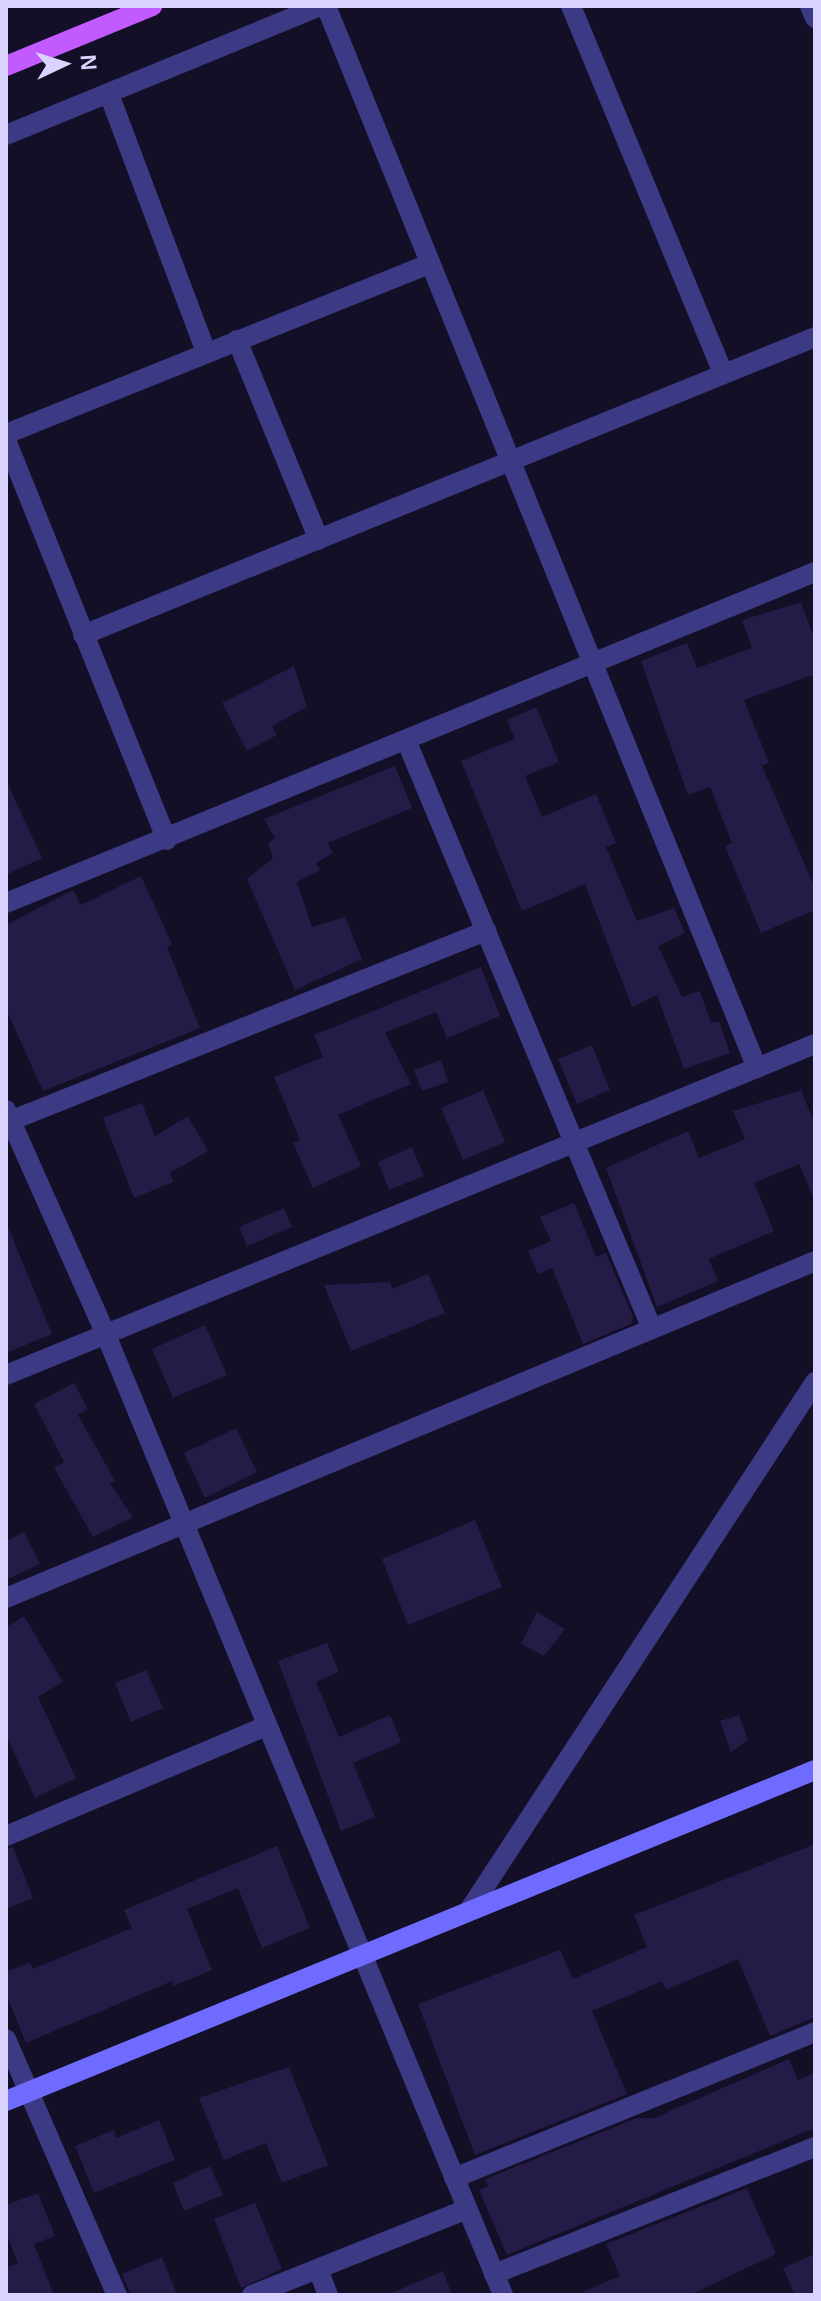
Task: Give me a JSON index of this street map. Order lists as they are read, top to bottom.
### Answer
{
  "north": "right"
}
